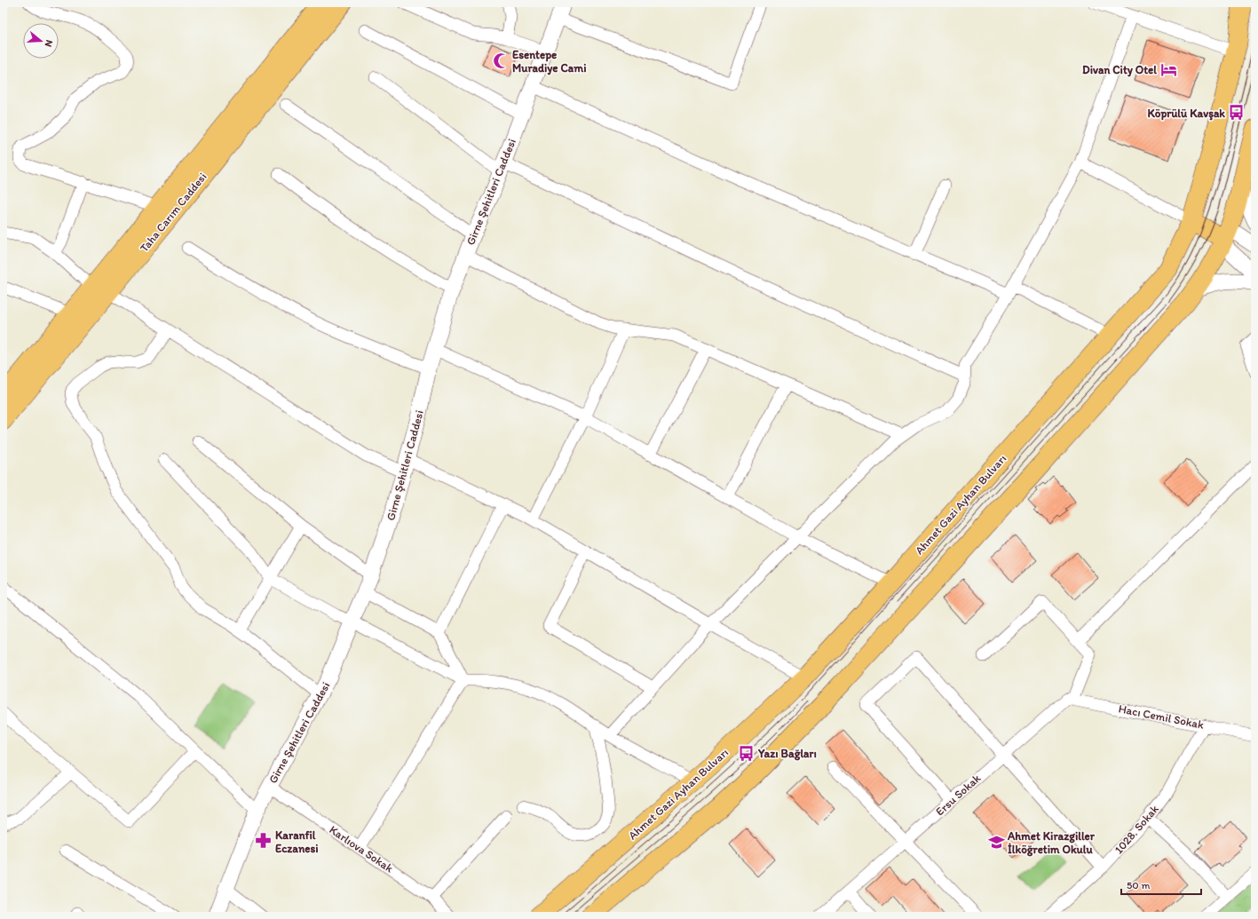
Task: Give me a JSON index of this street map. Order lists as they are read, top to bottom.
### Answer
{
  "streets": {
    "main road": ["Taha Carım Caddesi", "Ahmet Gazi Ayhan Bulvarı"],
    "street": [
      "Girne Şehitleri Caddesi",
      "Hacı Cemil Sokak",
      "Ersu Sokak",
      "1028. Sokak",
      "Karlıova Sokak"
    ]
  },
  "crossings": [
    ["Girne Şehitleri Caddesi", "Karlıova Sokak"],
    ["Hacı Cemil Sokak", "Ersu Sokak"],
    ["Hacı Cemil Sokak", "1028. Sokak"]
  ],
  "places": {
    "mosque": ["Esentepe Muradiye Cami"],
    "hotel": ["Divan City Otel"],
    "bus stop": ["Köprülü Kavşak", "Yazı Bağları"],
    "pharmacy": ["Karanfil Eczanesi"],
    "school or university": ["Ahmet Kirazgiller İlköğretim Okulu"]
  },
  "scale_bar": "50 m",
  "north": "right"
}
